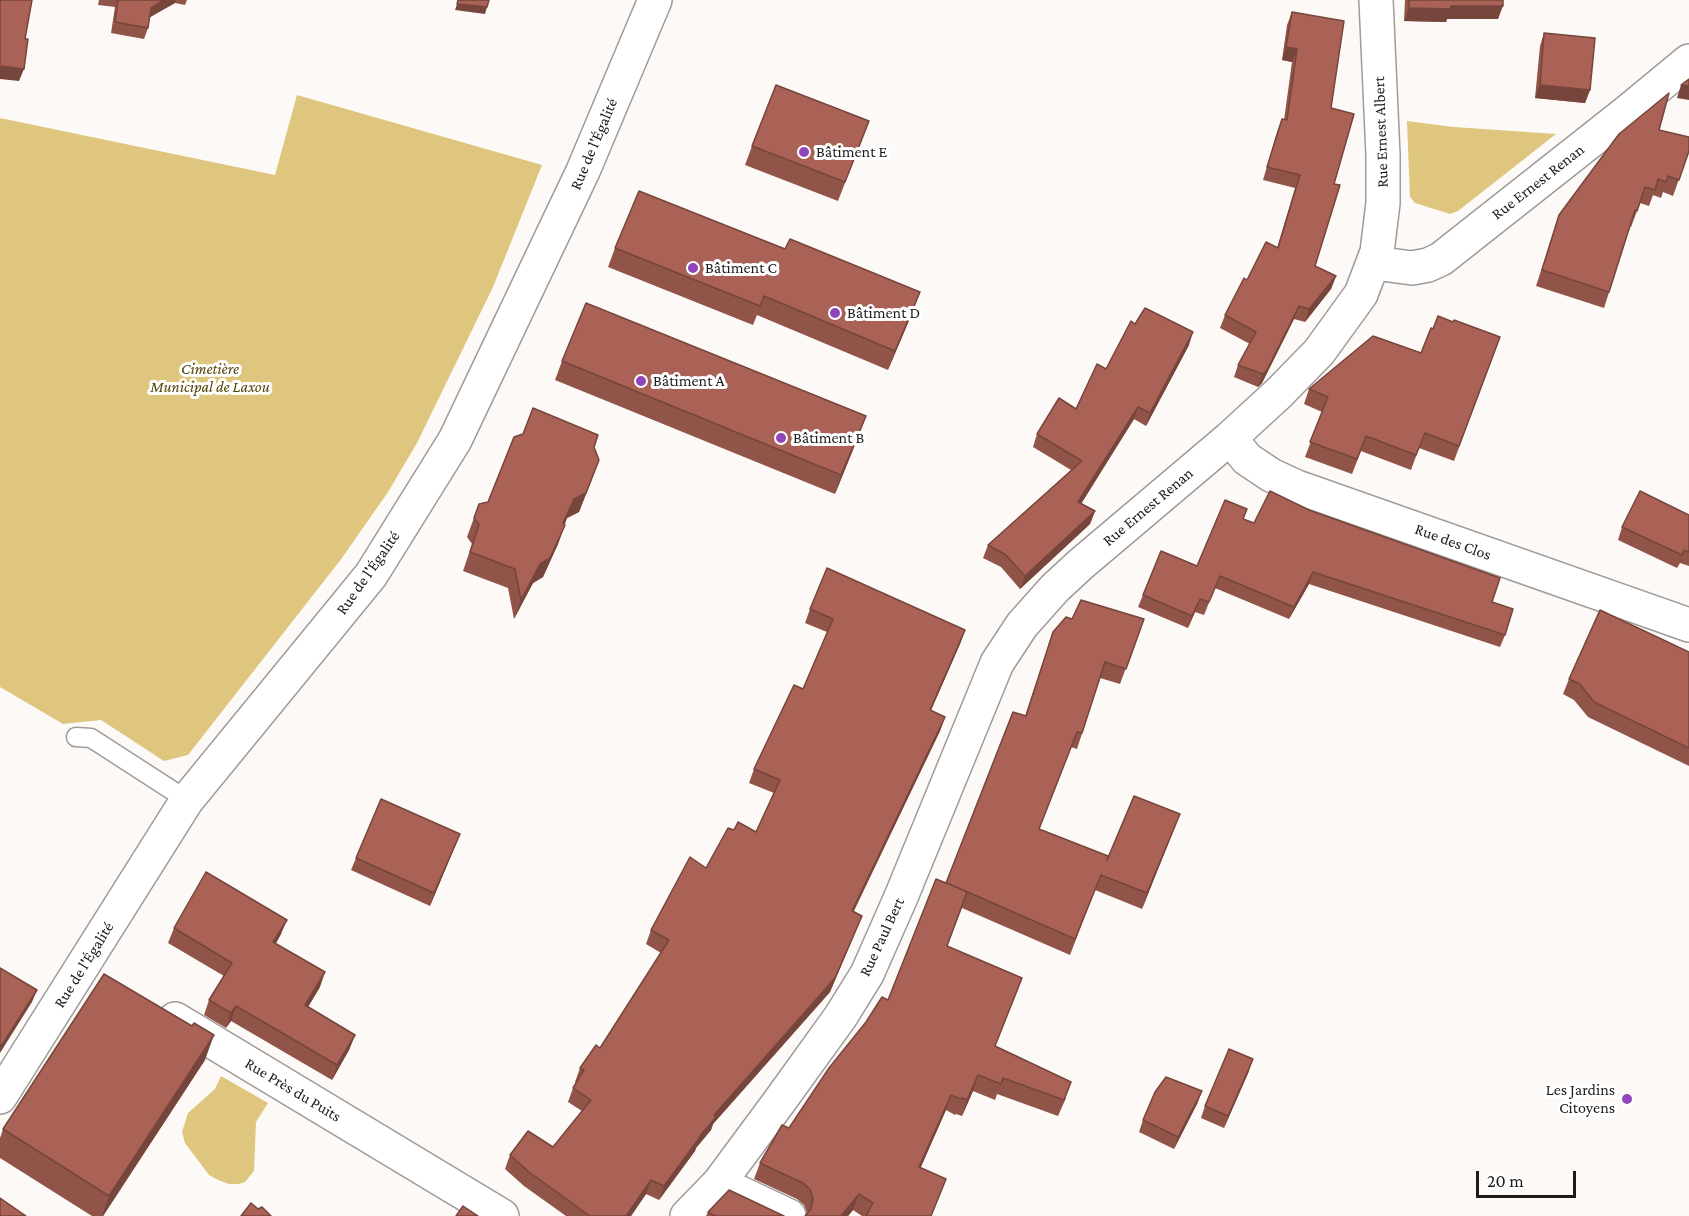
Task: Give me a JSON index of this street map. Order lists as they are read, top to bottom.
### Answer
{
  "streets": {
    "street": [
      "Rue Ernest Albert",
      "Rue de l'Égalité",
      "Rue Ernest Renan",
      "Rue des Clos",
      "Rue Paul Bert",
      "Rue Près du Puits"
    ]
  },
  "crossings": [
    ["Rue Ernest Albert", "Rue Ernest Renan"],
    ["Rue Ernest Renan", "Rue des Clos"],
    ["Rue Ernest Renan", "Rue Paul Bert"]
  ],
  "parks": ["Cimetière Municipal de Laxou"],
  "places": [
    "Bâtiment E",
    "Bâtiment C",
    "Bâtiment D",
    "Bâtiment A",
    "Bâtiment B",
    "Les Jardins Citoyens"
  ],
  "scale_bar": "20 m"
}
